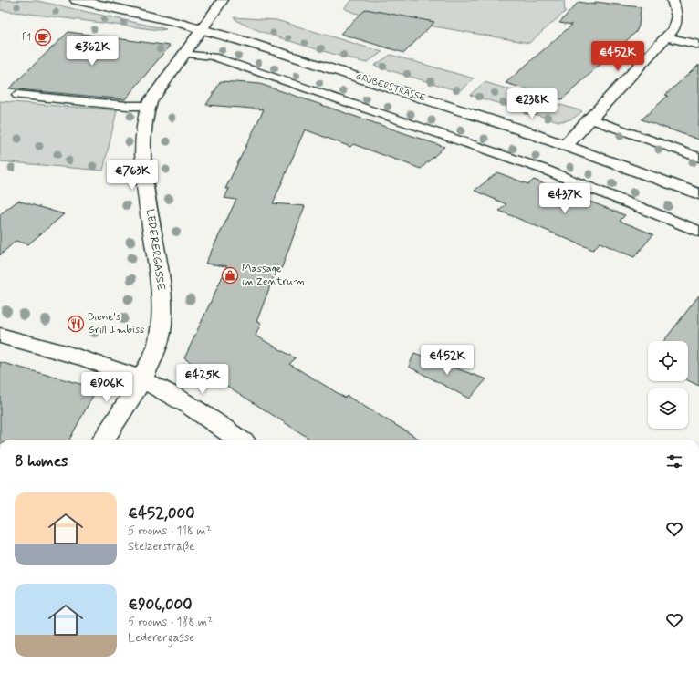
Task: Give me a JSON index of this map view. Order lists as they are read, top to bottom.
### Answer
{
  "streets": {
    "street": ["GRUBERSTRASSE", "LEDERERGASSE"]
  },
  "crossings": [
    ["GRUBERSTRASSE", "LEDERERGASSE"]
  ],
  "places": {
    "cafe": ["F1"],
    "shop": ["Massage im Zentrum"],
    "restaurant": ["Biene's Grill Imbiss"]
  },
  "page": {
    "price": [
      "€362K",
      "€452K",
      "€238K",
      "€763K",
      "€437K",
      "€452K",
      "€425K",
      "€906K"
    ],
    "heading": "8 homes",
    "list": [
      {
        "name": "€452,000",
        "note": "5 rooms · 118 m² · Stelzerstraße"
      },
      {
        "name": "€906,000",
        "note": "5 rooms · 188 m² · Lederergasse"
      }
    ]
  }
}
